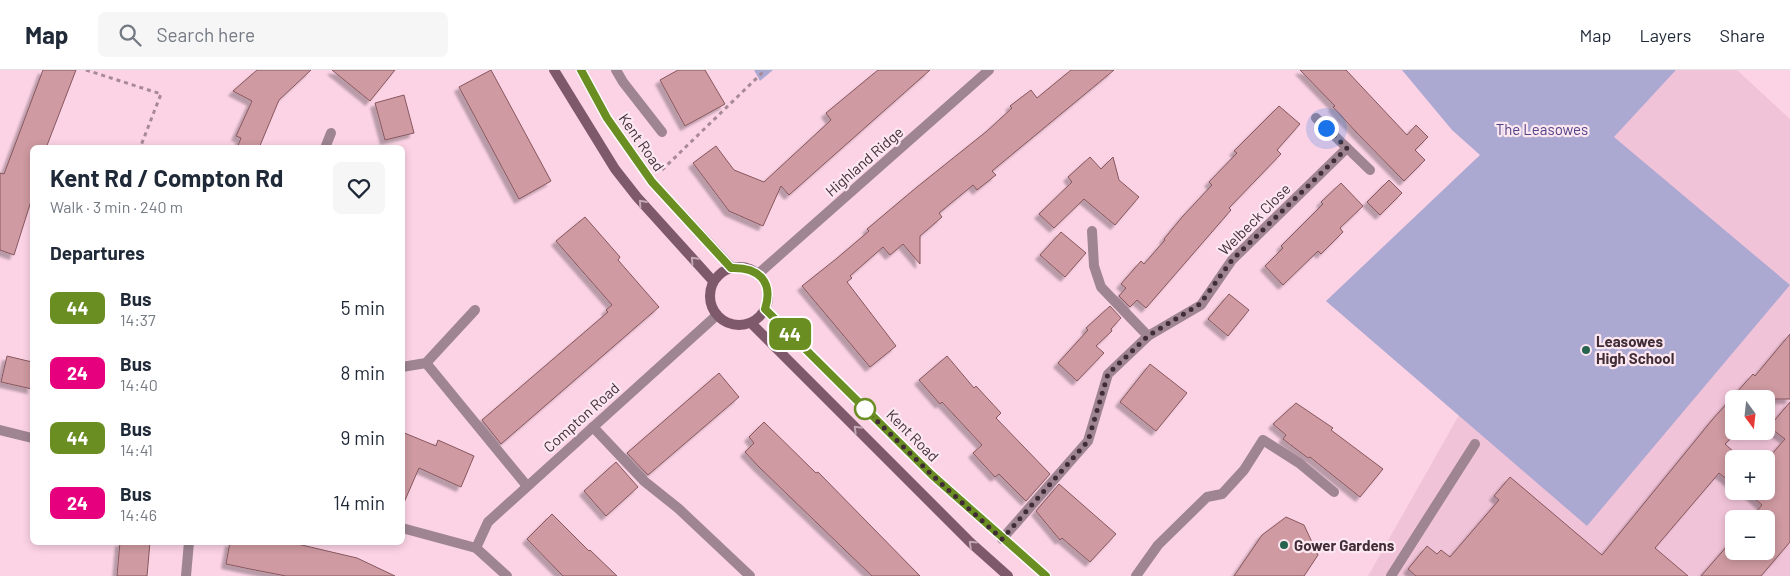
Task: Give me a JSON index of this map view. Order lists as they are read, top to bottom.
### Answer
{
  "streets": {
    "main road": ["Kent Road"],
    "street": ["Highland Ridge", "Welbeck Close", "Compton Road"]
  },
  "crossings": [
    ["Kent Road", "Highland Ridge"],
    ["Kent Road", "Welbeck Close"],
    ["Kent Road", "Compton Road"],
    ["Highland Ridge", "Compton Road"]
  ],
  "parks": ["The Leasowes"],
  "places": ["Leasowes High School", "Gower Gardens"],
  "lines": ["bus line 44"],
  "north": "bottom",
  "page": {
    "header": "Map",
    "search": "Search here",
    "nav": ["Map", "Layers", "Share"],
    "on_map": "44",
    "heading": [
      ["Kent Rd / Compton Rd", "Walk · 3 min · 240 m"],
      "Departures"
    ],
    "list": [
      {
        "mark": "44",
        "name": "Bus",
        "note": "14:37",
        "value": "5 min"
      },
      {
        "mark": "24",
        "name": "Bus",
        "note": "14:40",
        "value": "8 min"
      },
      {
        "mark": "44",
        "name": "Bus",
        "note": "14:41",
        "value": "9 min"
      },
      {
        "mark": "24",
        "name": "Bus",
        "note": "14:46",
        "value": "14 min"
      }
    ],
    "map_buttons": ["+", "−"]
  }
}
